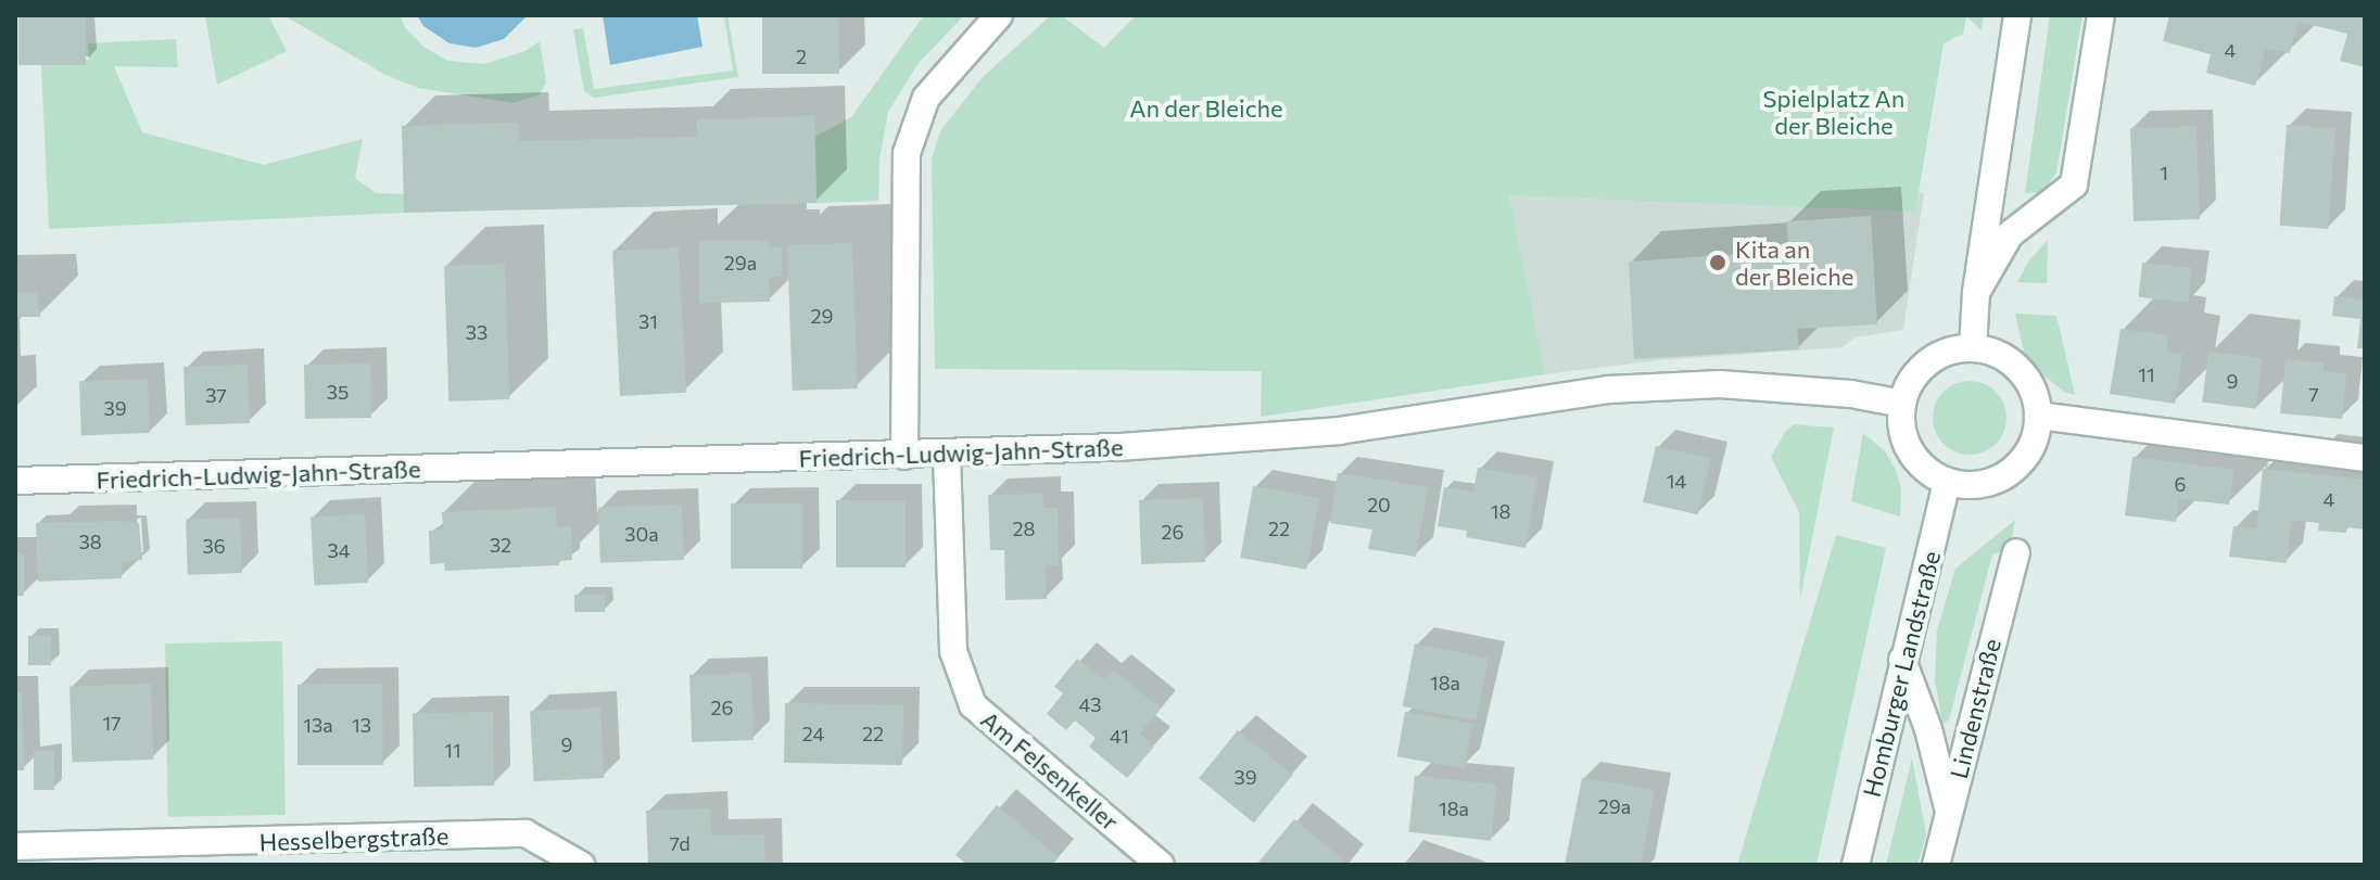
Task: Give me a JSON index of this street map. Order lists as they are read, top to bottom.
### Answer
{
  "streets": {
    "street": [
      "Friedrich-Ludwig-Jahn-Straße",
      "Homburger Landstraße",
      "Lindenstraße",
      "Am Felsenkeller",
      "Hesselbergstraße"
    ]
  },
  "crossings": [
    ["Friedrich-Ludwig-Jahn-Straße", "Homburger Landstraße"],
    ["Friedrich-Ludwig-Jahn-Straße", "Am Felsenkeller"]
  ],
  "parks": ["Spielplatz An der Bleiche", "An der Bleiche"],
  "places": ["Kita an der Bleiche"],
  "house_numbers": [
    "4",
    "2",
    "1",
    "29a",
    "29",
    "31",
    "33",
    "11",
    "9",
    "35",
    "7",
    "37",
    "39",
    "14",
    "6",
    "4",
    "20",
    "18",
    "28",
    "22",
    "26",
    "30a",
    "38",
    "32",
    "36",
    "34",
    "18a",
    "43",
    "26",
    "17",
    "13a",
    "13",
    "24",
    "22",
    "41",
    "9",
    "11",
    "39",
    "29a",
    "18a",
    "7d"
  ]
}
